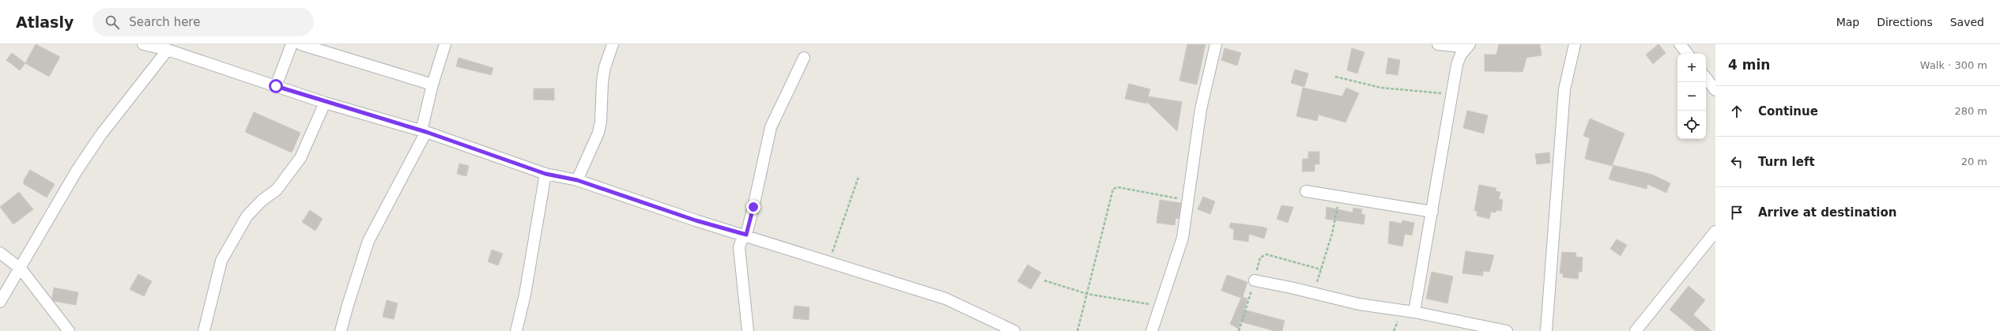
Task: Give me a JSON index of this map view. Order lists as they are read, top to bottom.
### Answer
{
  "page": {
    "header": "Atlasly",
    "search": "Search here",
    "nav": ["Map", "Directions", "Saved"],
    "heading": ["4 min", "Walk · 300 m"],
    "map_buttons": ["+", "−"],
    "list": [
      ["Continue", "280 m"],
      ["Turn left", "20 m"],
      "Arrive at destination"
    ]
  }
}
